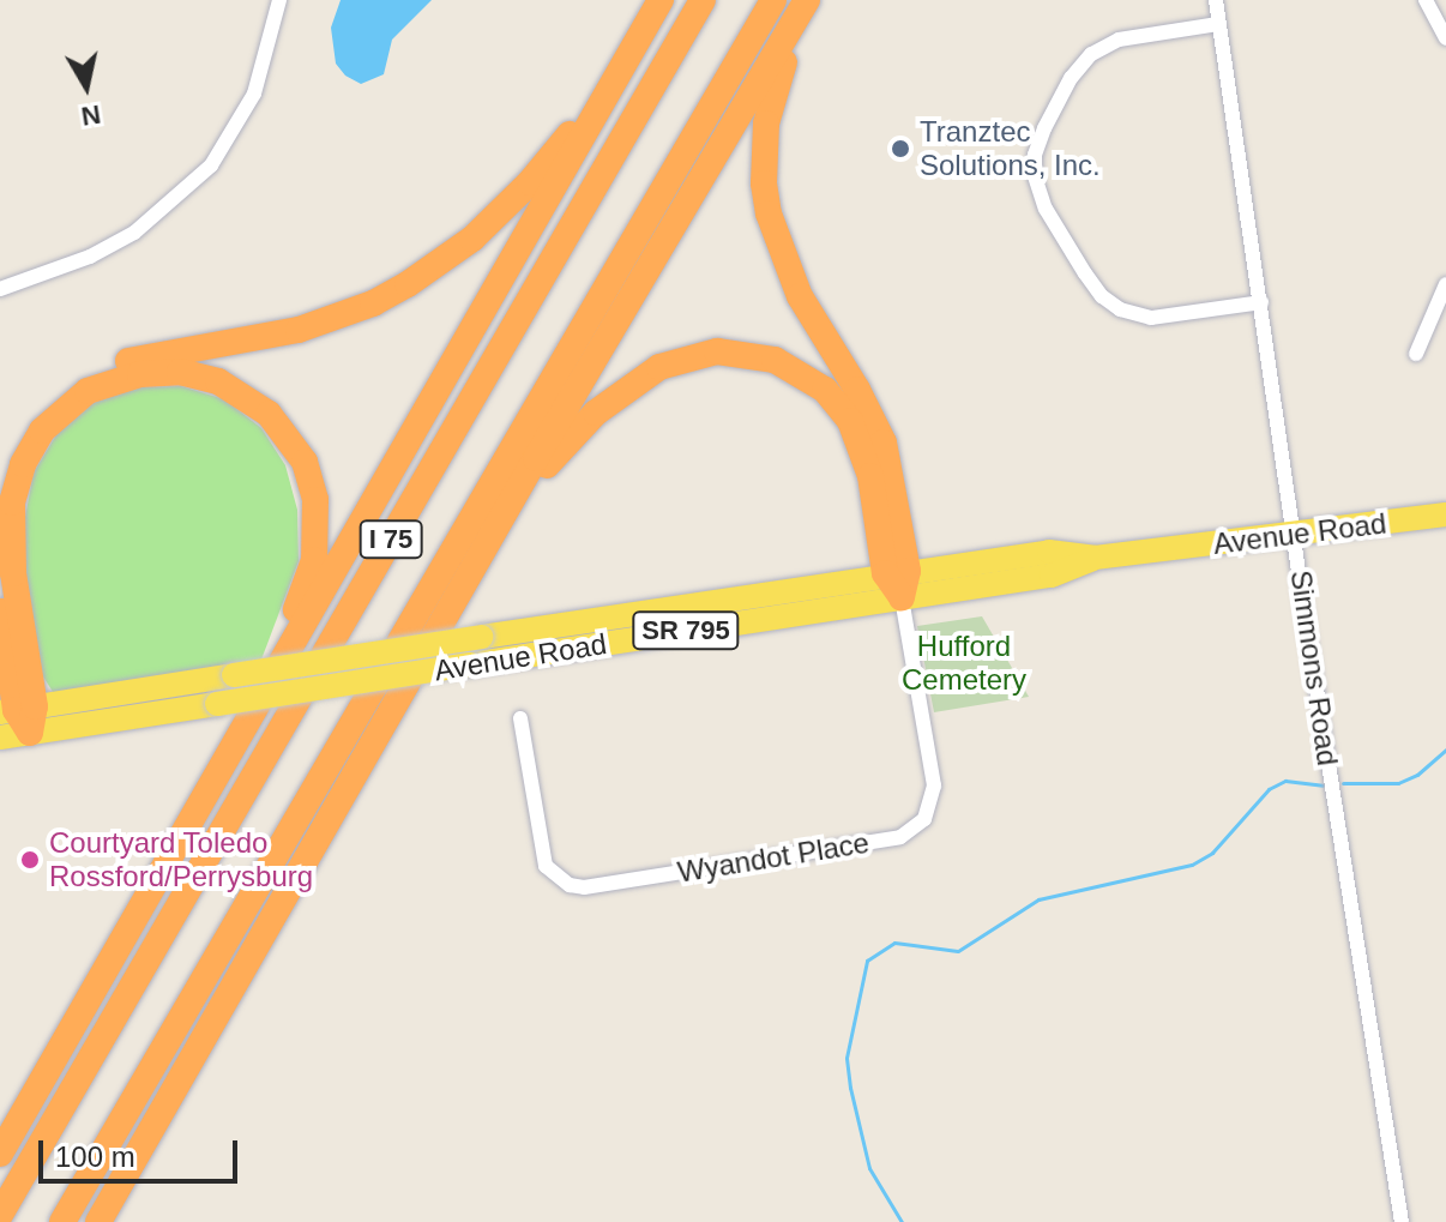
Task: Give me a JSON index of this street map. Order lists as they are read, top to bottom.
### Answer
{
  "streets": {
    "highway": ["I 75"],
    "main road": ["Avenue Road", "SR 795"],
    "street": ["Simmons Road", "Wyandot Place"]
  },
  "crossings": [
    ["Avenue Road", "Simmons Road"],
    ["Avenue Road", "Wyandot Place"]
  ],
  "parks": ["Hufford Cemetery"],
  "places": ["Tranztec Solutions, Inc.", "Courtyard Toledo Rossford/Perrysburg"],
  "scale_bar": "100 m",
  "north": "bottom"
}
